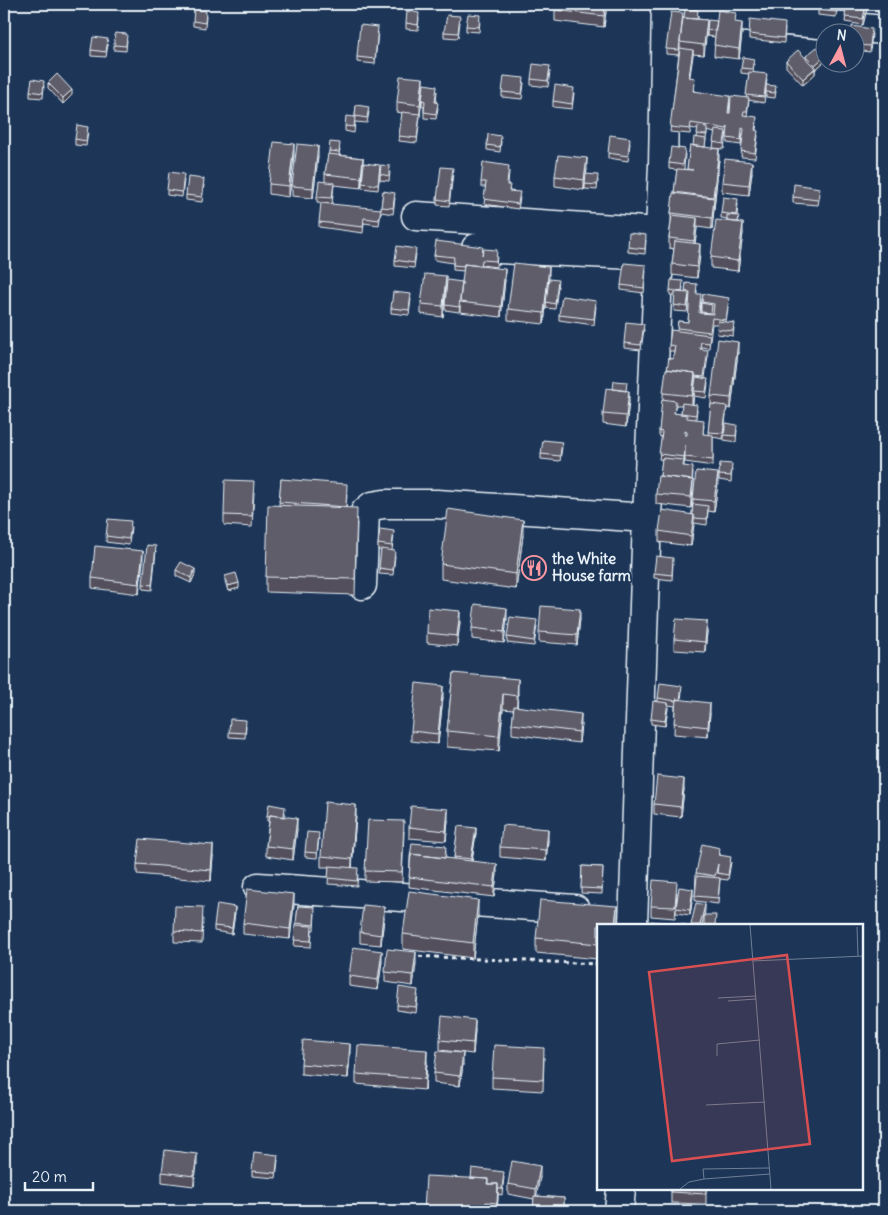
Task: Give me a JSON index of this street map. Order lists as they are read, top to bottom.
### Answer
{
  "places": {
    "restaurant": ["the White House farm"]
  },
  "scale_bar": "20 m",
  "north": "top"
}
